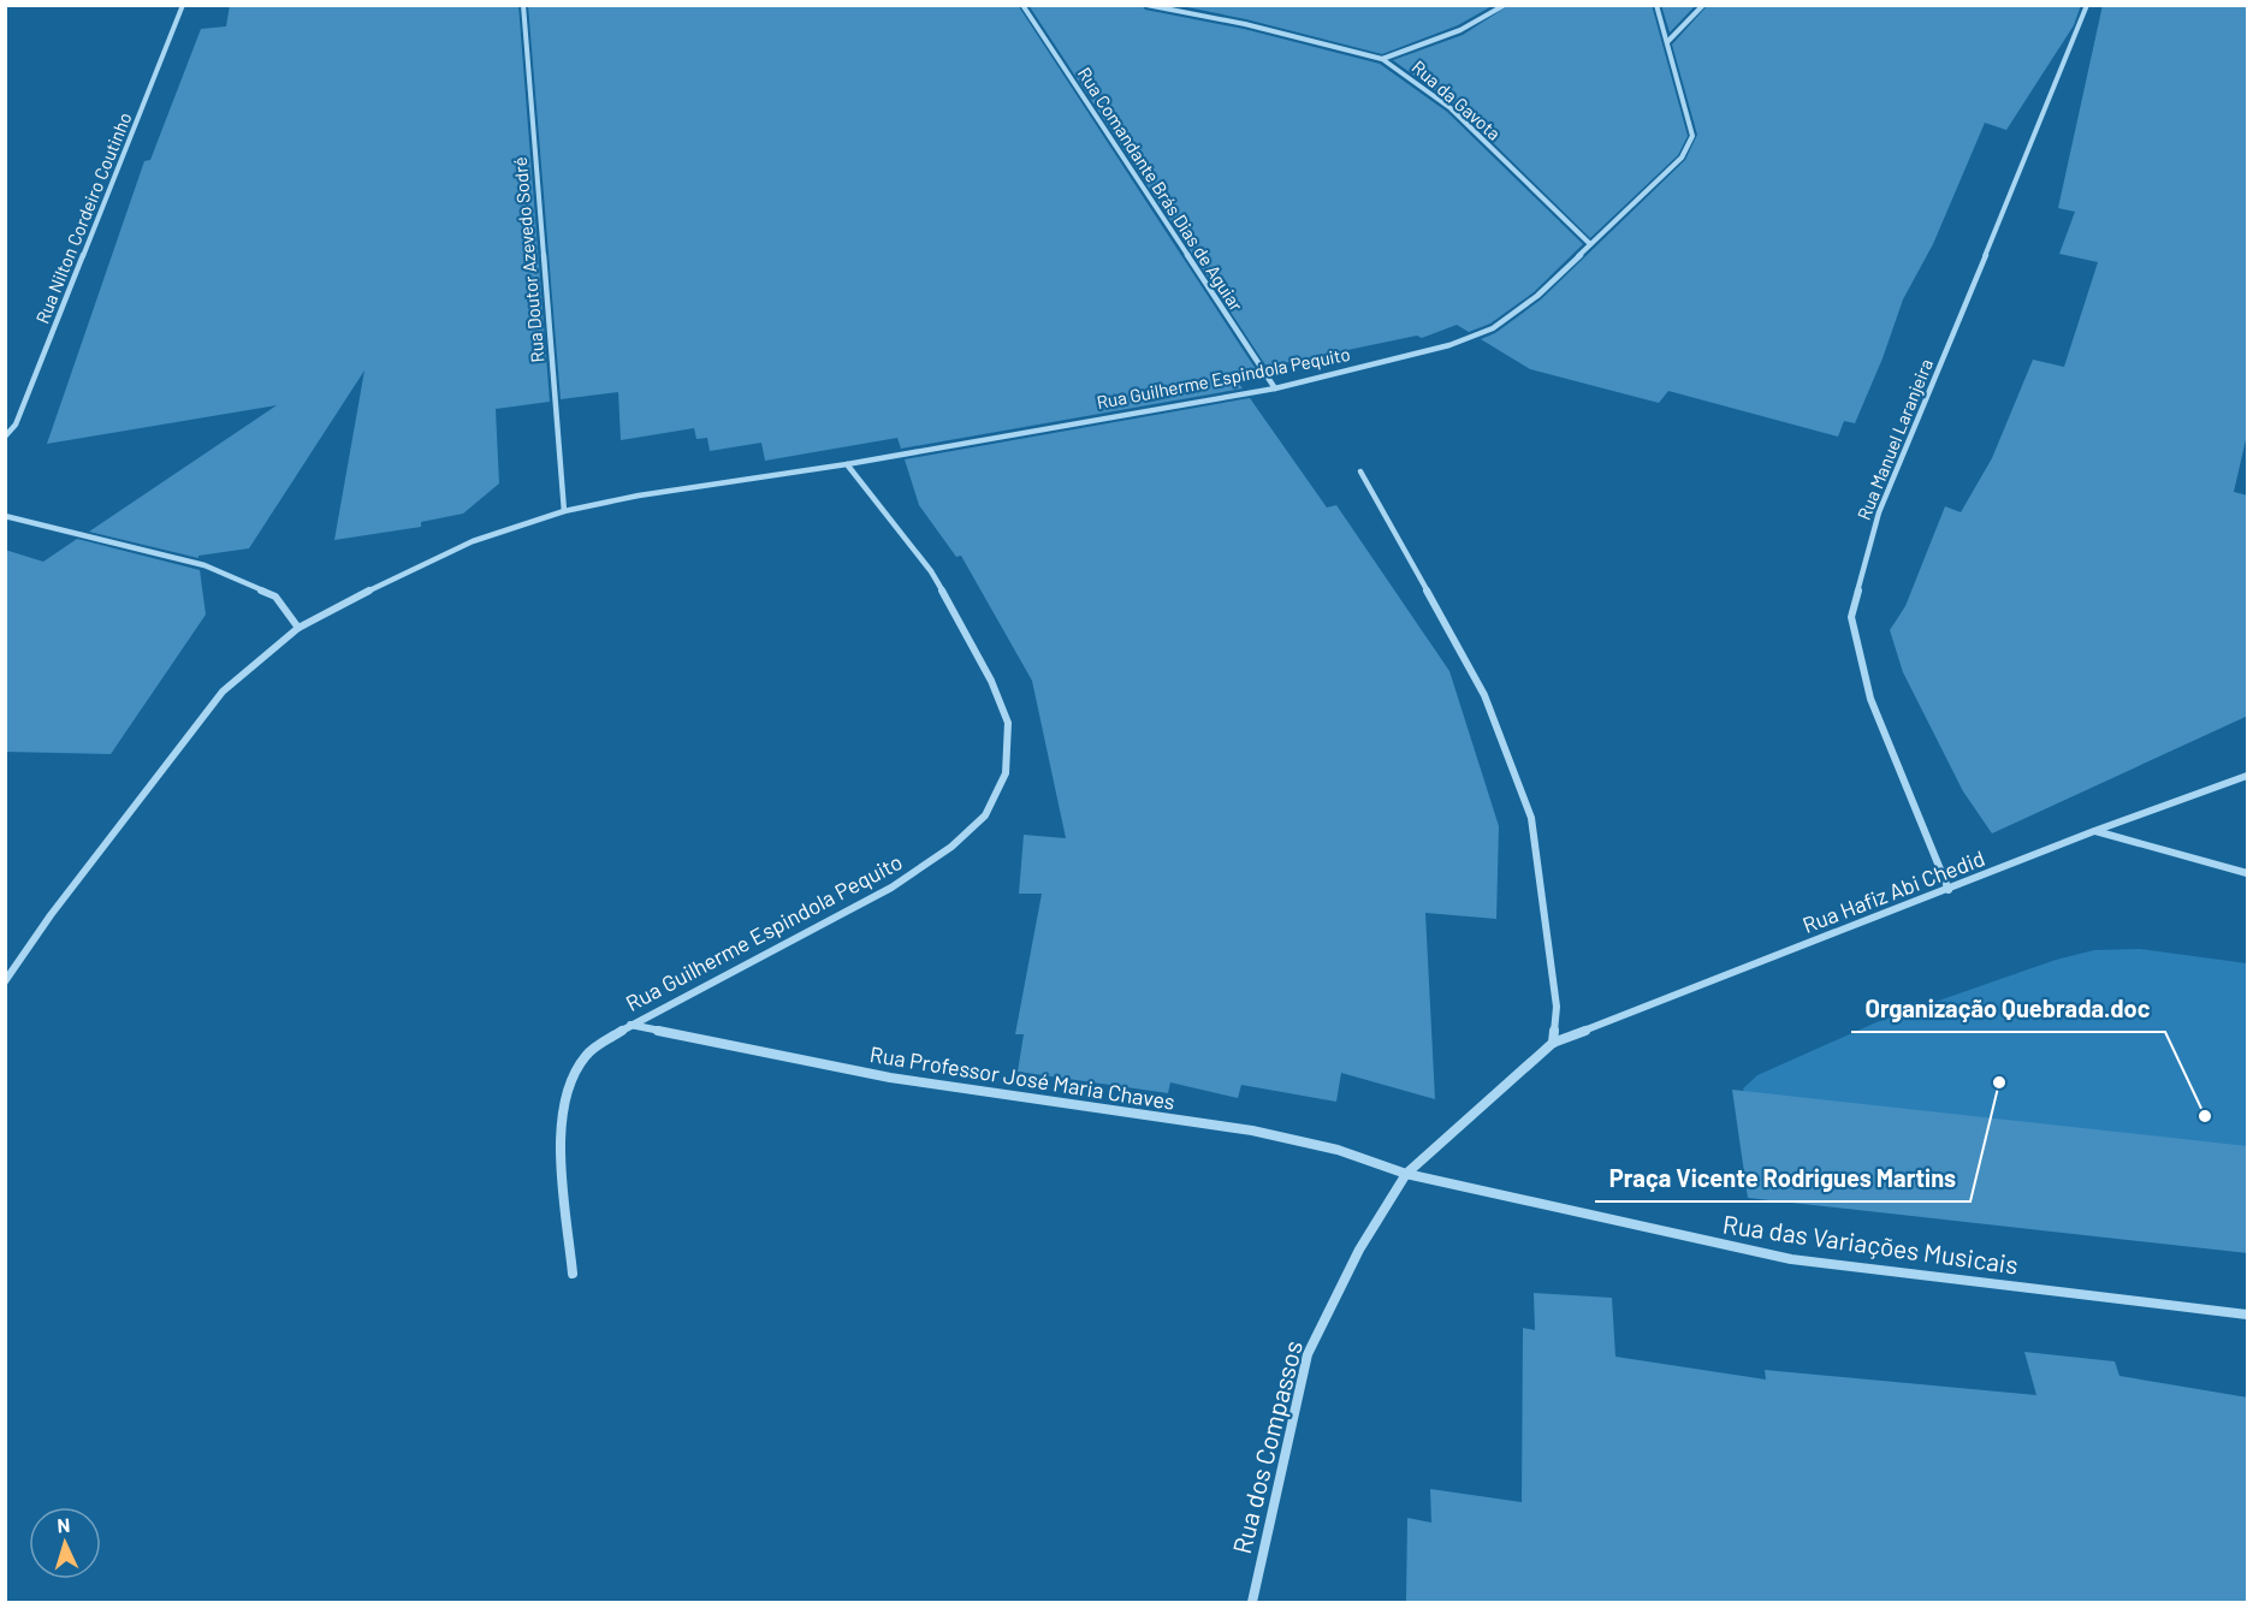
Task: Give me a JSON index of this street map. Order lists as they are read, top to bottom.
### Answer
{
  "streets": {
    "street": [
      "Rua da Gavota",
      "Rua Comandante Brás Dias de Aguiar",
      "Rua Nilton Cordeiro Coutinho",
      "Rua Doutor Azevedo Sodré",
      "Rua Guilherme Espindola Pequito",
      "Rua Manuel Laranjeira",
      "Rua Hafiz Abi Chedid",
      "Rua Professor José Maria Chaves",
      "Rua das Variações Musicais",
      "Rua dos Compassos"
    ]
  },
  "crossings": [
    ["Rua da Gavota", "Rua Guilherme Espindola Pequito"],
    ["Rua Comandante Brás Dias de Aguiar", "Rua Guilherme Espindola Pequito"],
    ["Rua Doutor Azevedo Sodré", "Rua Guilherme Espindola Pequito"],
    ["Rua Guilherme Espindola Pequito", "Rua Professor José Maria Chaves"],
    ["Rua Manuel Laranjeira", "Rua Hafiz Abi Chedid"],
    ["Rua Hafiz Abi Chedid", "Rua dos Compassos"],
    ["Rua Professor José Maria Chaves", "Rua das Variações Musicais"],
    ["Rua Professor José Maria Chaves", "Rua dos Compassos"],
    ["Rua das Variações Musicais", "Rua dos Compassos"]
  ],
  "places": ["Praça Vicente Rodrigues Martins", "Organização Quebrada.doc"],
  "north": "top"
}
